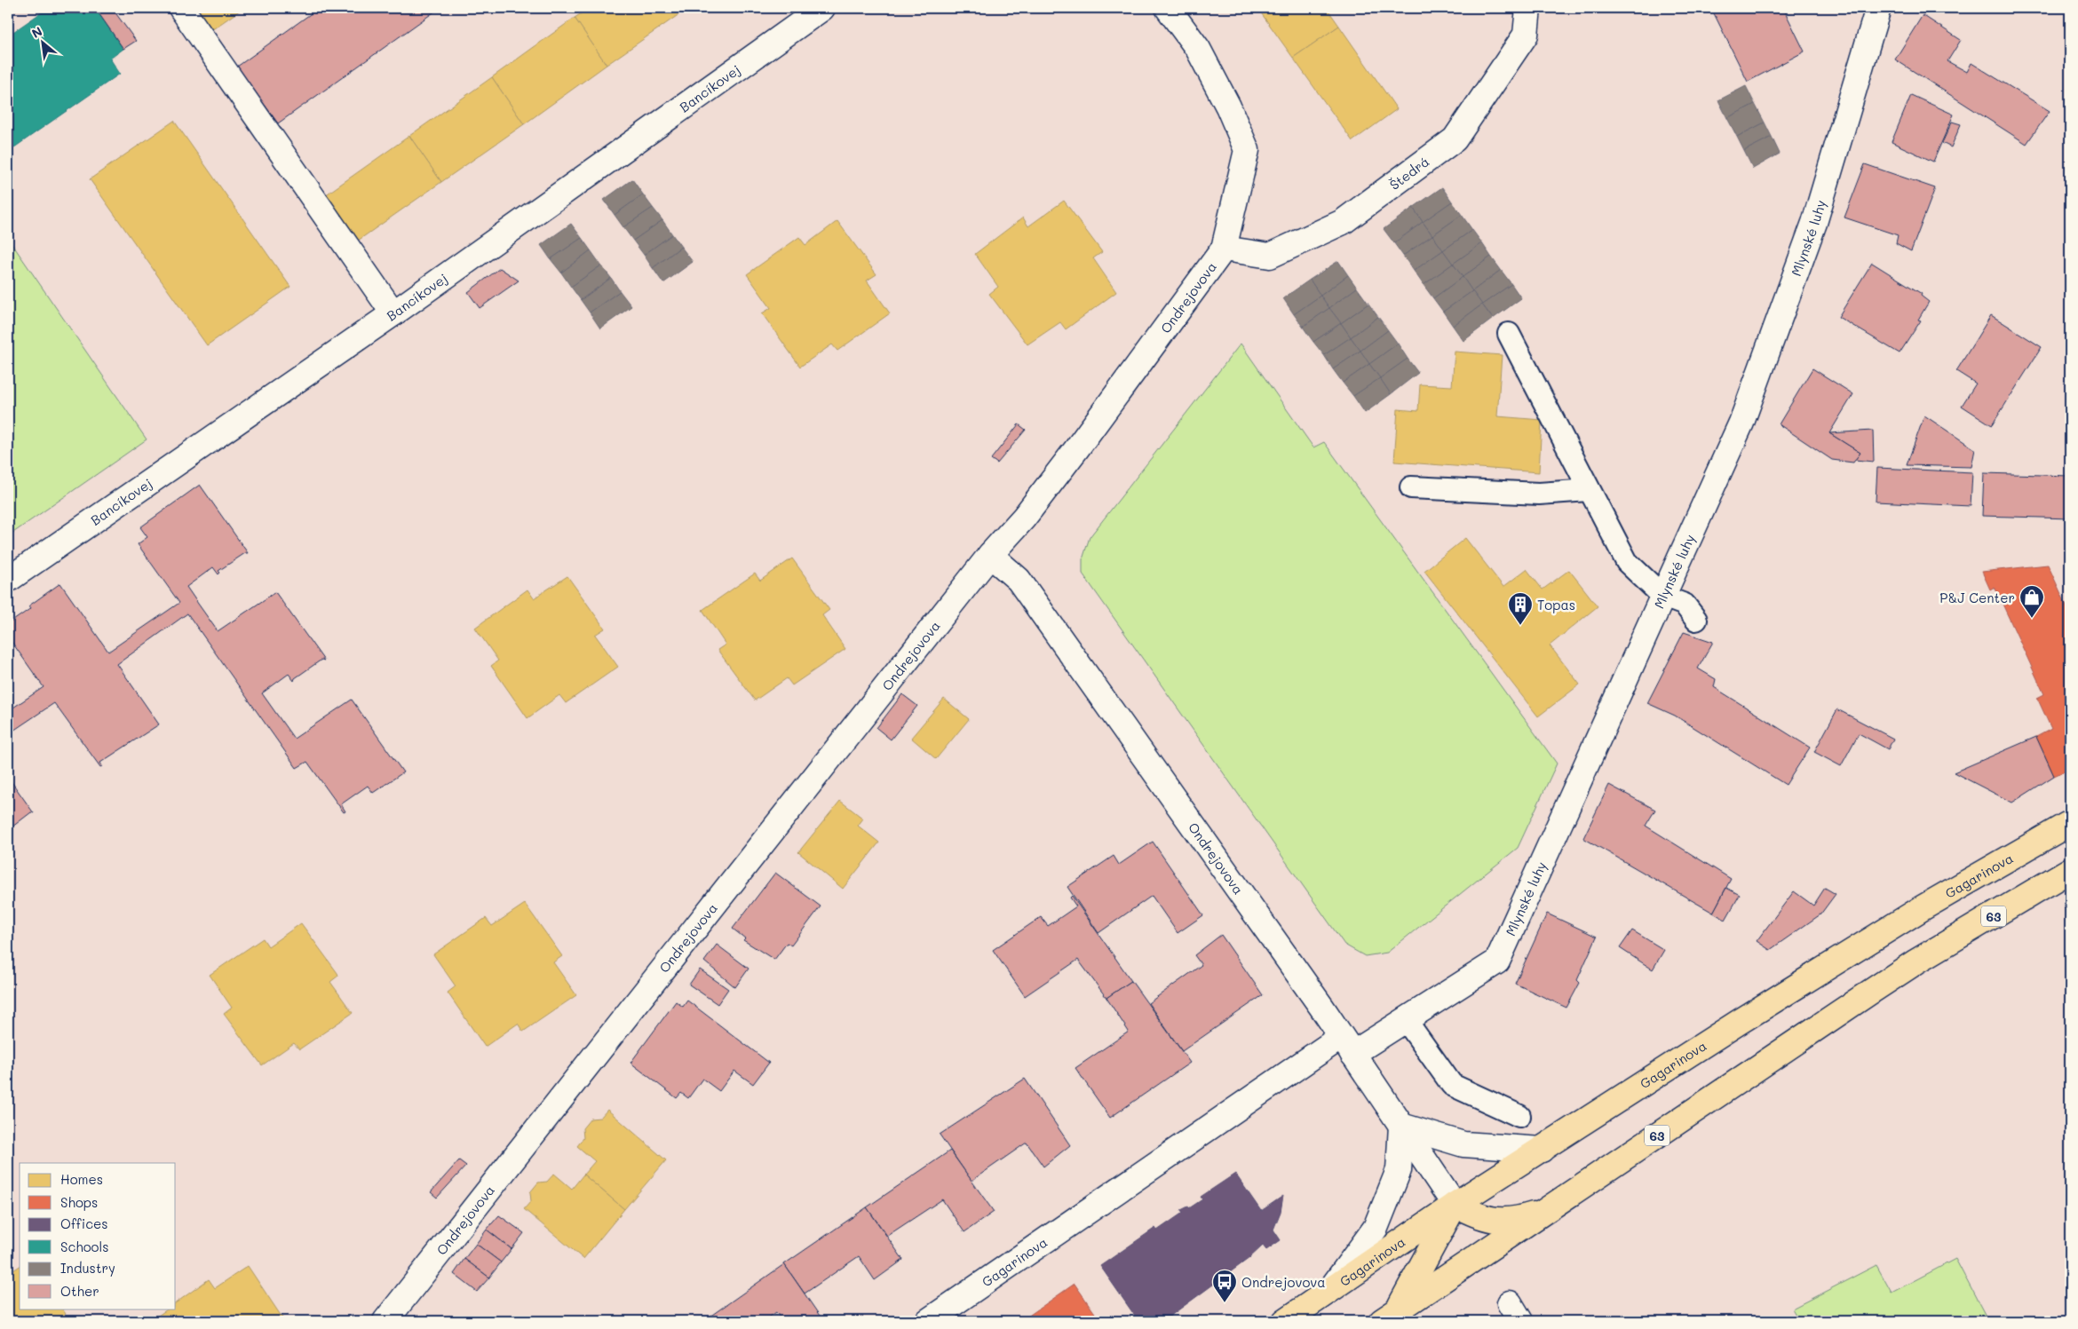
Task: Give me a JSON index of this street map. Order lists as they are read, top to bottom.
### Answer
{
  "streets": {
    "main road": ["Gagarinova", "63"],
    "street": [
      "Bancíkovej",
      "Štedrá",
      "Mlynské luhy",
      "Ondrejovova"
    ]
  },
  "crossings": [
    ["Štedrá", "Ondrejovova"],
    ["Mlynské luhy", "Ondrejovova"],
    ["Mlynské luhy", "Gagarinova"],
    ["Ondrejovova", "Gagarinova"]
  ],
  "places": {
    "shop": ["P&J Center"],
    "building": ["Topas"],
    "bus stop": ["Ondrejovova"]
  },
  "legend": [
    "Homes",
    "Shops",
    "Offices",
    "Schools",
    "Industry",
    "Other"
  ],
  "north": "top left"
}
